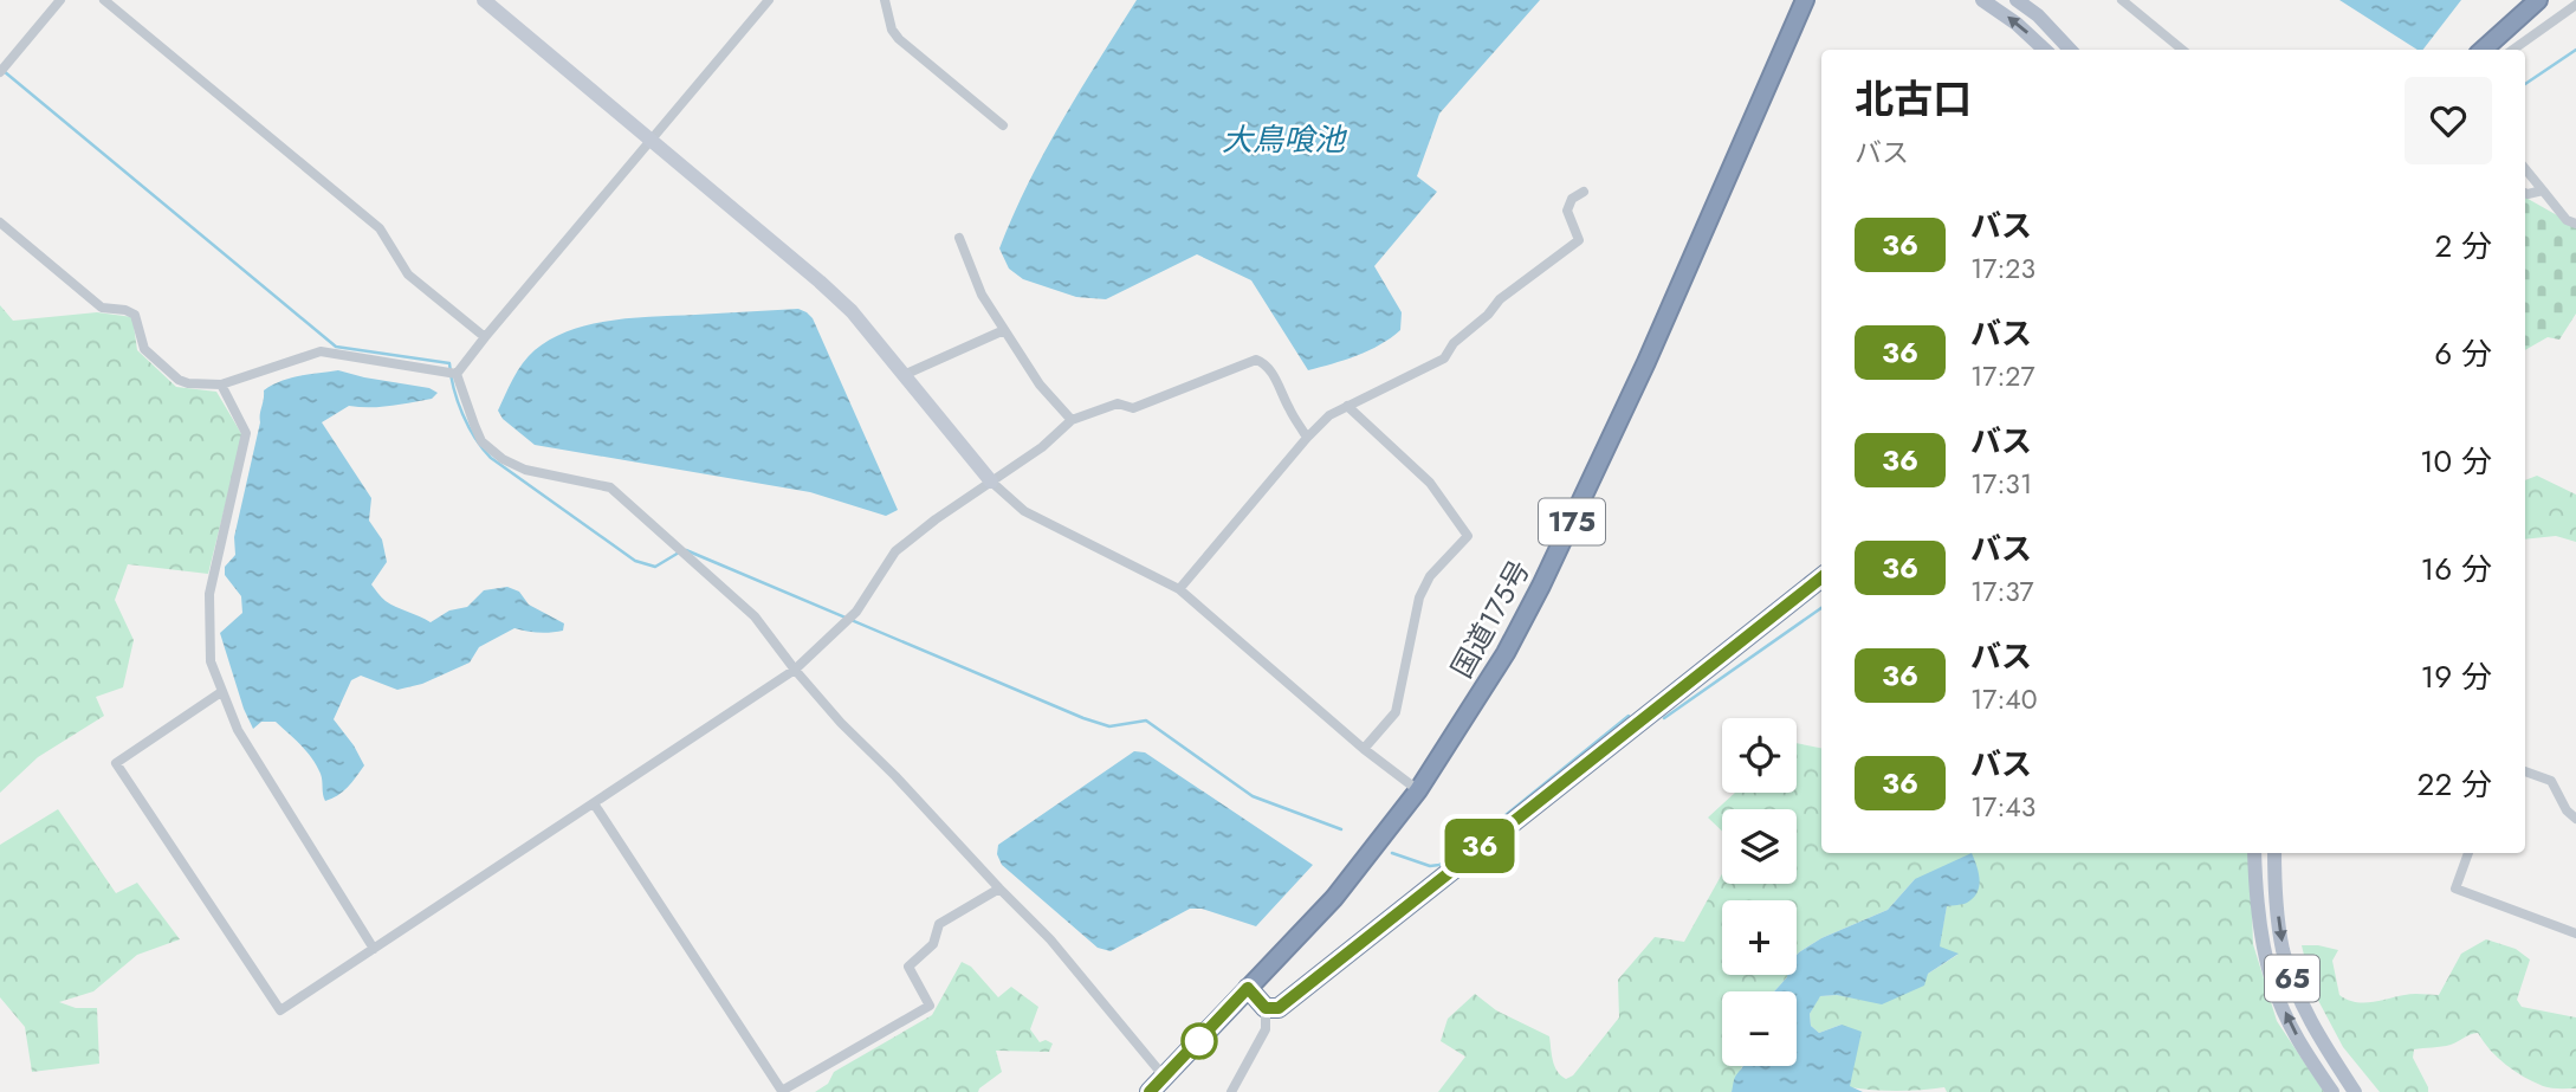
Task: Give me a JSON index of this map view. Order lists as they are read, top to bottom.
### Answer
{
  "streets": {
    "highway": ["175", "国道175号"],
    "main road": ["65"]
  },
  "water": ["大鳥喰池"],
  "lines": ["bus line 36"],
  "page": {
    "on_map": "36",
    "heading": ["北古口", "バス"],
    "list": [
      {
        "mark": "36",
        "name": "バス",
        "note": "17:23",
        "value": "2 分"
      },
      {
        "mark": "36",
        "name": "バス",
        "note": "17:27",
        "value": "6 分"
      },
      {
        "mark": "36",
        "name": "バス",
        "note": "17:31",
        "value": "10 分"
      },
      {
        "mark": "36",
        "name": "バス",
        "note": "17:37",
        "value": "16 分"
      },
      {
        "mark": "36",
        "name": "バス",
        "note": "17:40",
        "value": "19 分"
      },
      {
        "mark": "36",
        "name": "バス",
        "note": "17:43",
        "value": "22 分"
      }
    ],
    "map_buttons": ["+", "−"]
  }
}
